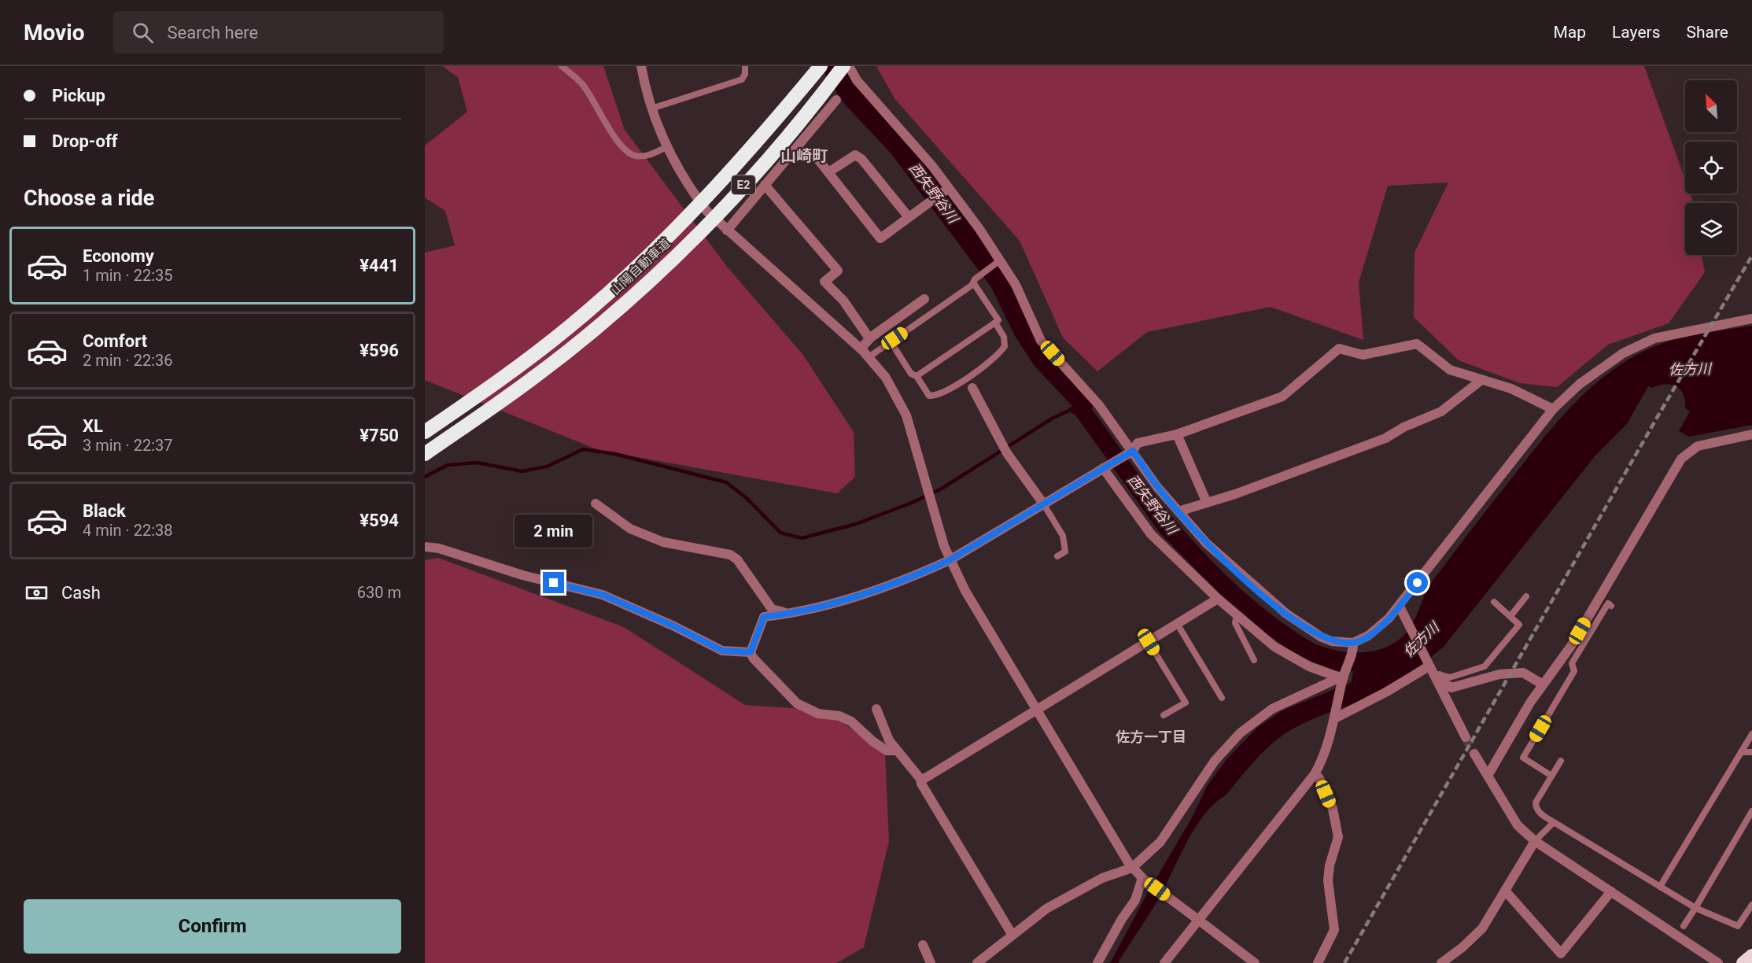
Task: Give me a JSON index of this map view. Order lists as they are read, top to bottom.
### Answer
{
  "streets": {
    "highway": ["E2", "山陽自動車道"]
  },
  "districts": ["山崎町", "佐方一丁目"],
  "water": ["西矢野谷川", "佐方川"],
  "north": "top left",
  "page": {
    "header": "Movio",
    "search": "Search here",
    "nav": ["Map", "Layers", "Share"],
    "banner": ["Pickup", "Drop-off"],
    "heading": "Choose a ride",
    "list": [
      {
        "name": "Economy",
        "note": "1 min · 22:35",
        "value": "¥441"
      },
      {
        "name": "Comfort",
        "note": "2 min · 22:36",
        "value": "¥596"
      },
      {
        "name": "XL",
        "note": "3 min · 22:37",
        "value": "¥750"
      },
      {
        "name": "Black",
        "note": "4 min · 22:38",
        "value": "¥594"
      }
    ],
    "bubble": "2 min",
    "pay": ["Cash", "630 m"],
    "buttons": "Confirm"
  }
}
